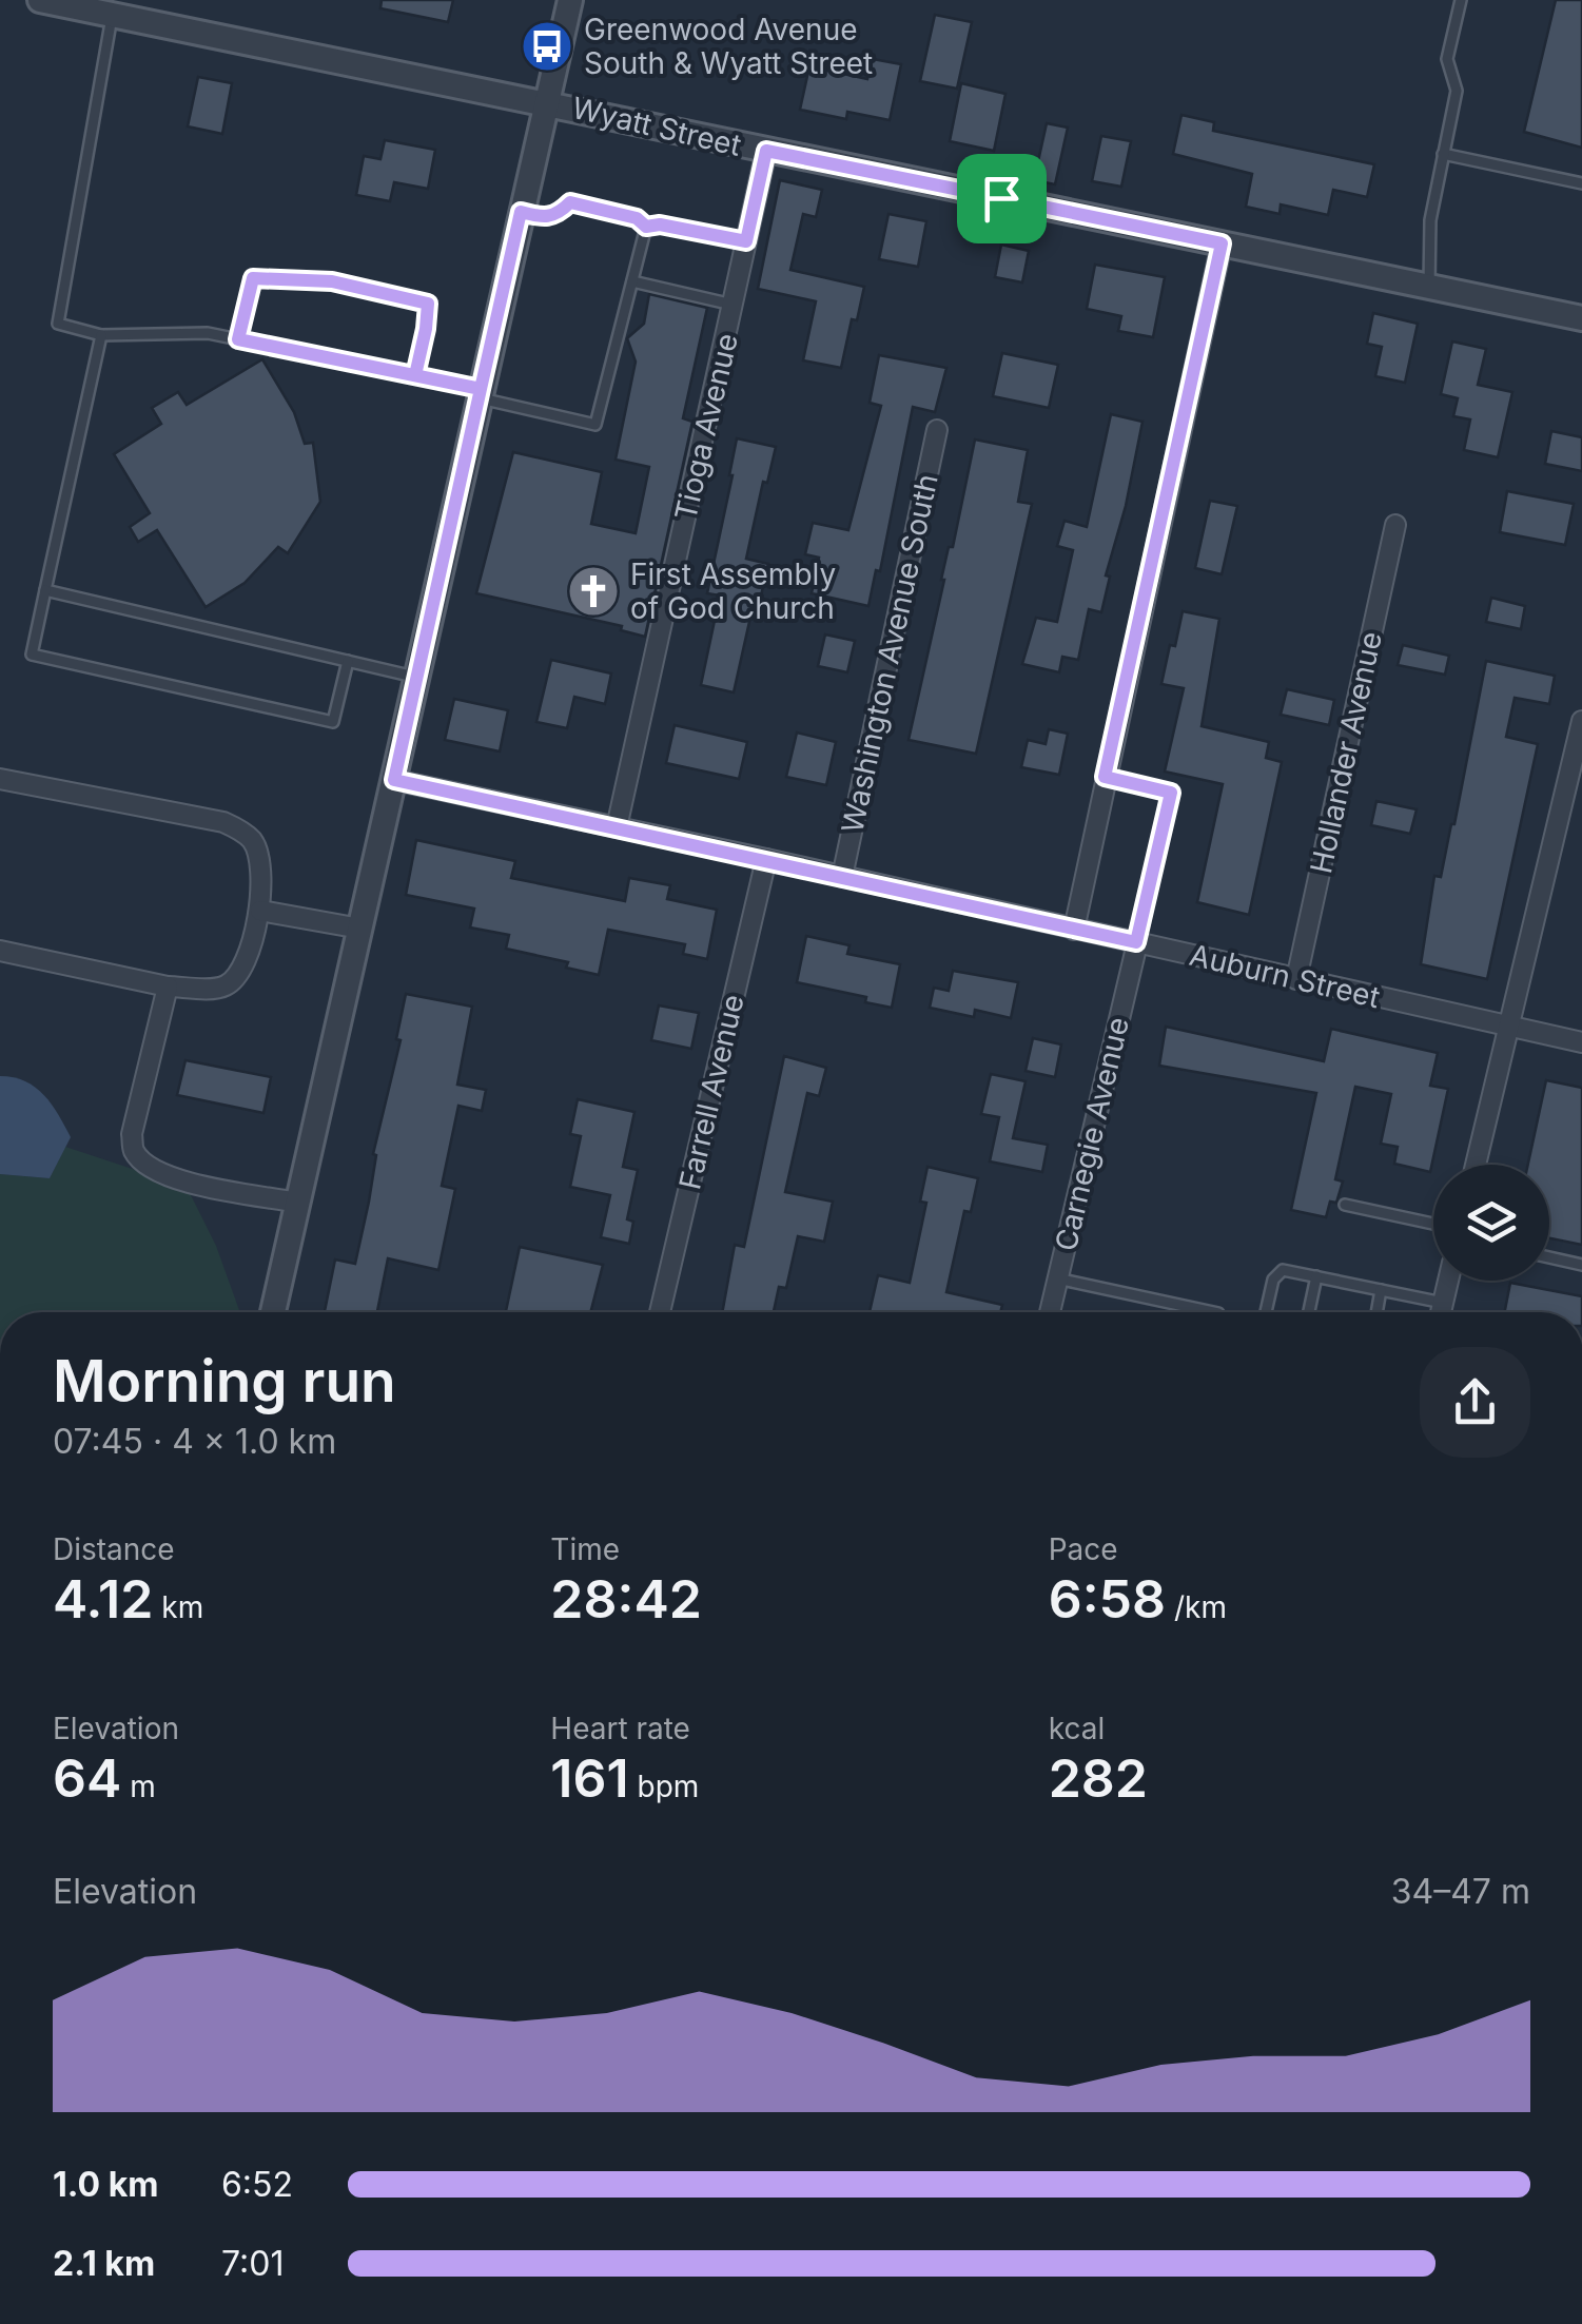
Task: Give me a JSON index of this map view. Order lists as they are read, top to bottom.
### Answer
{
  "streets": {
    "street": [
      "Wyatt Street",
      "Tioga Avenue",
      "Washington Avenue South",
      "Hollander Avenue",
      "Auburn Street",
      "Farrell Avenue",
      "Carnegie Avenue"
    ]
  },
  "crossings": [
    ["Wyatt Street", "Tioga Avenue"],
    ["Tioga Avenue", "Auburn Street"],
    ["Washington Avenue South", "Auburn Street"],
    ["Hollander Avenue", "Auburn Street"],
    ["Auburn Street", "Farrell Avenue"],
    ["Auburn Street", "Carnegie Avenue"]
  ],
  "places": {
    "bus stop": ["Greenwood Avenue South & Wyatt Street"],
    "church": ["First Assembly of God Church"]
  },
  "page": {
    "heading": ["Morning run", "07:45 · 4 × 1.0 km"],
    "stats": [
      ["Distance", "4.12 km"],
      ["Time", "28:42"],
      ["Pace", "6:58 /km"],
      ["Elevation", "64 m"],
      ["Heart rate", "161 bpm"],
      ["kcal", "282"]
    ],
    "chart": ["Elevation", "34–47 m"],
    "list": [
      {
        "name": "1.0 km",
        "note": "6:52"
      },
      {
        "name": "2.1 km",
        "note": "7:01"
      }
    ]
  }
}
